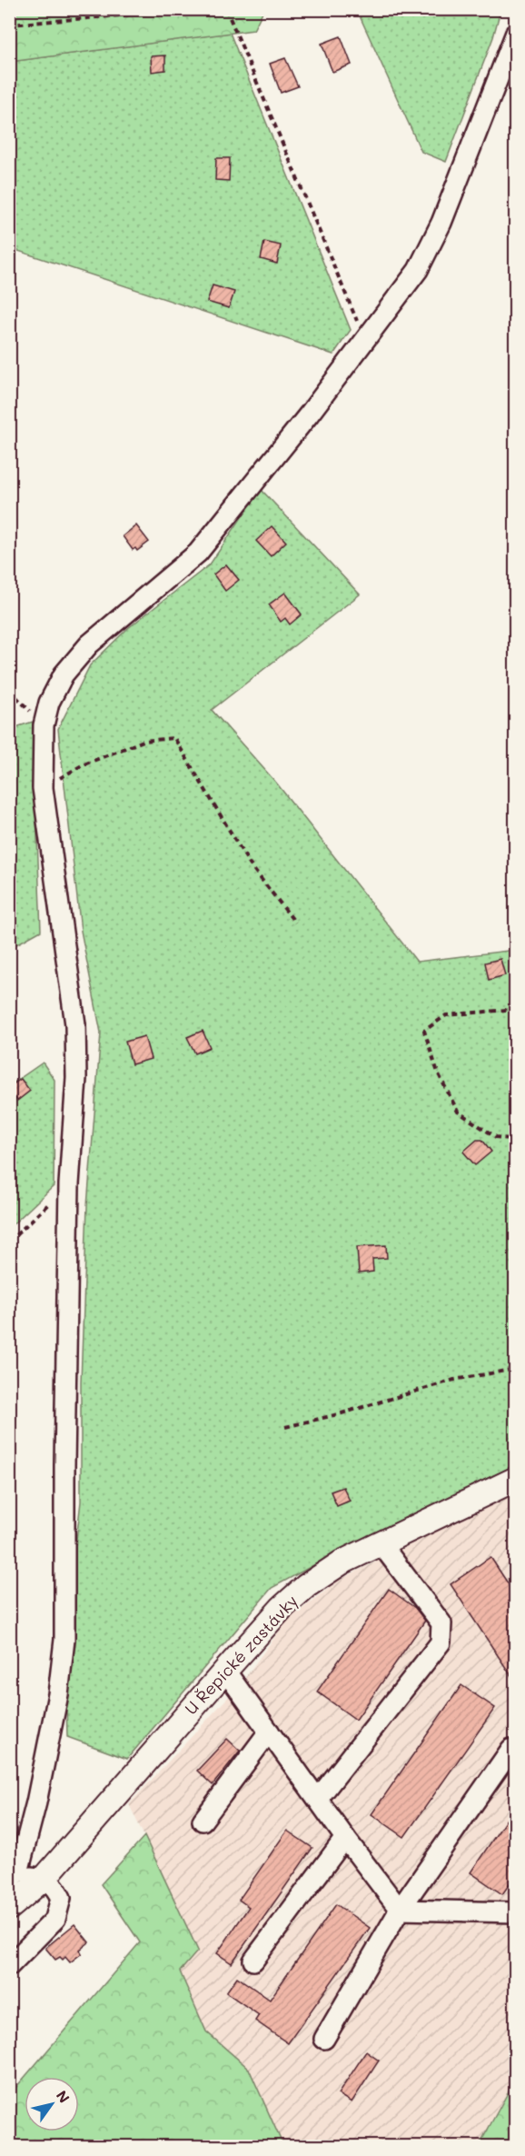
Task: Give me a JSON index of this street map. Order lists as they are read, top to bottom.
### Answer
{
  "streets": {
    "main road": ["U Řepické zastávky"]
  },
  "north": "top right"
}
